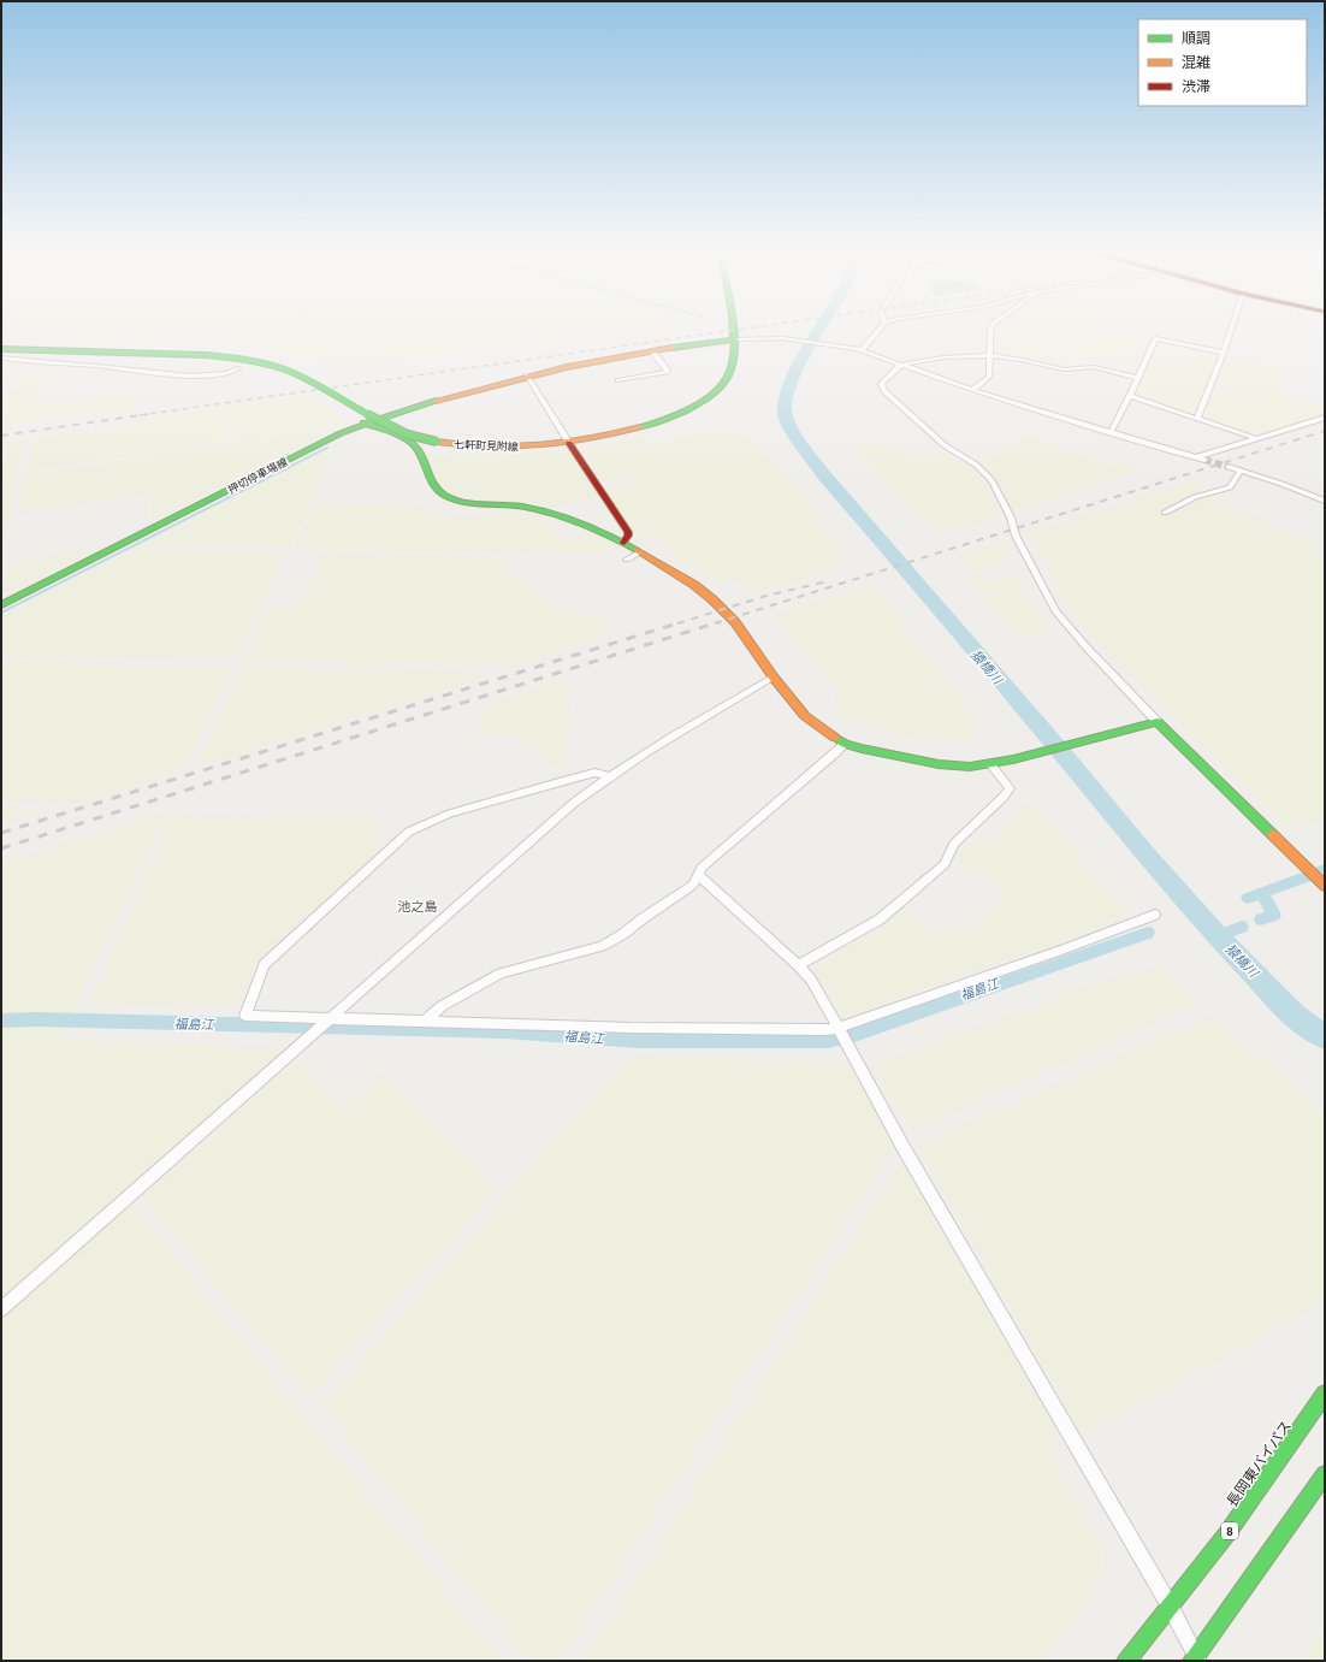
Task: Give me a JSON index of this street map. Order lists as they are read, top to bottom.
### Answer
{
  "streets": {
    "main road": [
      "七軒町見附線",
      "押切停車場線",
      "長岡東バイパス",
      "8"
    ]
  },
  "crossings": [
    ["七軒町見附線", "押切停車場線"]
  ],
  "districts": ["池之島"],
  "water": ["猿橋川", "福島江"],
  "legend": ["順調", "混雑", "渋滞"]
}
